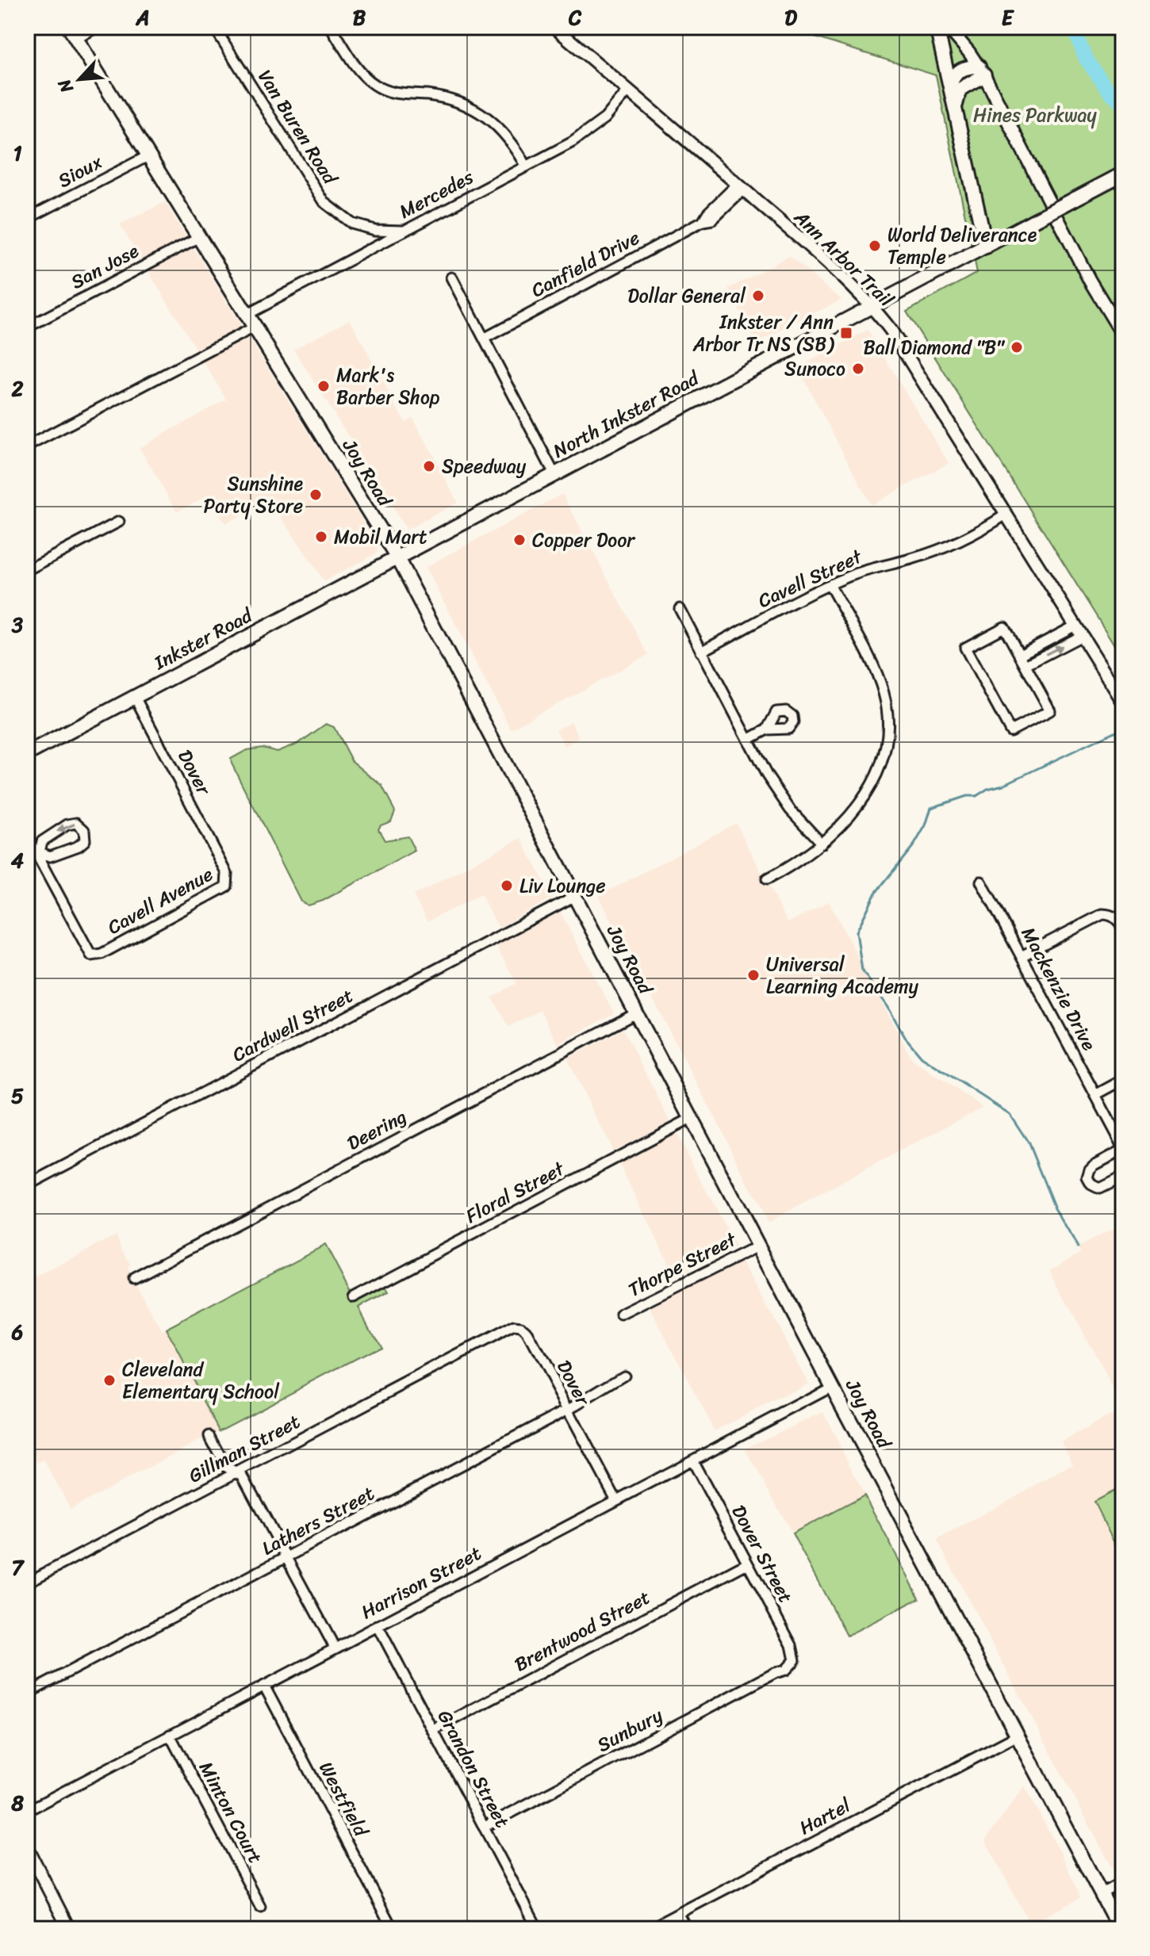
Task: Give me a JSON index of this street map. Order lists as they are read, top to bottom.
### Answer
{
  "streets": {
    "main road": ["North Inkster Road", "Joy Road", "Inkster Road"],
    "street": [
      "Van Buren Road",
      "Sioux",
      "Mercedes",
      "Ann Arbor Trail",
      "Canfield Drive",
      "San Jose",
      "Cavell Street",
      "Dover",
      "Cavell Avenue",
      "Mackenzie Drive",
      "Cardwell Street",
      "Deering",
      "Floral Street",
      "Thorpe Street",
      "Gillman Street",
      "Lathers Street",
      "Dover Street",
      "Harrison Street",
      "Brentwood Street",
      "Sunbury",
      "Grandon Street",
      "Westfield",
      "Minton Court",
      "Hartel"
    ]
  },
  "crossings": [
    ["Van Buren Road", "Mercedes"],
    ["Sioux", "Joy Road"],
    ["Mercedes", "Ann Arbor Trail"],
    ["Mercedes", "Joy Road"],
    ["Ann Arbor Trail", "Canfield Drive"],
    ["Ann Arbor Trail", "North Inkster Road"],
    ["Ann Arbor Trail", "Cavell Street"],
    ["San Jose", "Joy Road"],
    ["North Inkster Road", "Joy Road"],
    ["North Inkster Road", "Inkster Road"],
    ["Joy Road", "Inkster Road"],
    ["Joy Road", "Cardwell Street"],
    ["Joy Road", "Deering"],
    ["Joy Road", "Floral Street"],
    ["Joy Road", "Thorpe Street"],
    ["Joy Road", "Harrison Street"],
    ["Joy Road", "Hartel"],
    ["Inkster Road", "Dover"],
    ["Dover", "Cavell Avenue"],
    ["Dover", "Gillman Street"],
    ["Dover", "Lathers Street"],
    ["Dover", "Harrison Street"],
    ["Dover Street", "Harrison Street"],
    ["Dover Street", "Brentwood Street"],
    ["Dover Street", "Sunbury"],
    ["Harrison Street", "Grandon Street"],
    ["Harrison Street", "Westfield"],
    ["Harrison Street", "Minton Court"],
    ["Brentwood Street", "Grandon Street"],
    ["Sunbury", "Grandon Street"]
  ],
  "parks": ["Hines Parkway"],
  "places": {
    "other": [
      "World Deliverance Temple",
      "Dollar General",
      "Ball Diamond \"B\"",
      "Sunoco",
      "Mark's Barber Shop",
      "Speedway",
      "Sunshine Party Store",
      "Mobil Mart",
      "Copper Door",
      "Liv Lounge",
      "Universal Learning Academy",
      "Cleveland Elementary School"
    ],
    "transit": ["Inkster / Ann Arbor Tr NS (SB)"]
  },
  "north": "bottom left",
  "grid": {
    "columns": [
      "A",
      "B",
      "C",
      "D",
      "E"
    ],
    "rows": [
      "1",
      "2",
      "3",
      "4",
      "5",
      "6",
      "7",
      "8"
    ]
  }
}
